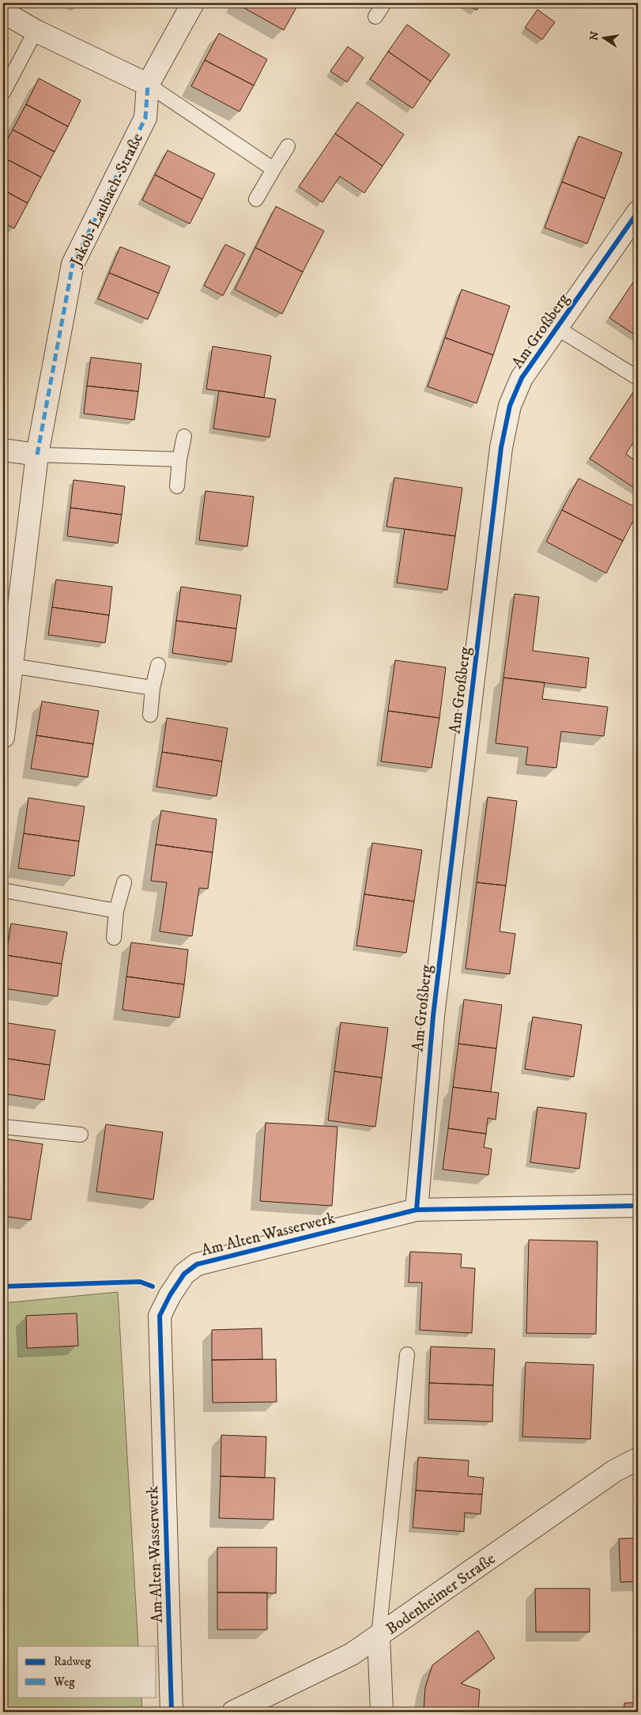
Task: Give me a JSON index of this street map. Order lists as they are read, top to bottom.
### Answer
{
  "streets": {
    "street": [
      "Jakob-Laubach-Straße",
      "Am Großberg",
      "Am Alten Wasserwerk",
      "Bodenheimer Straße"
    ]
  },
  "crossings": [
    ["Am Großberg", "Am Alten Wasserwerk"]
  ],
  "legend": ["Radweg", "Weg"],
  "north": "left"
}
